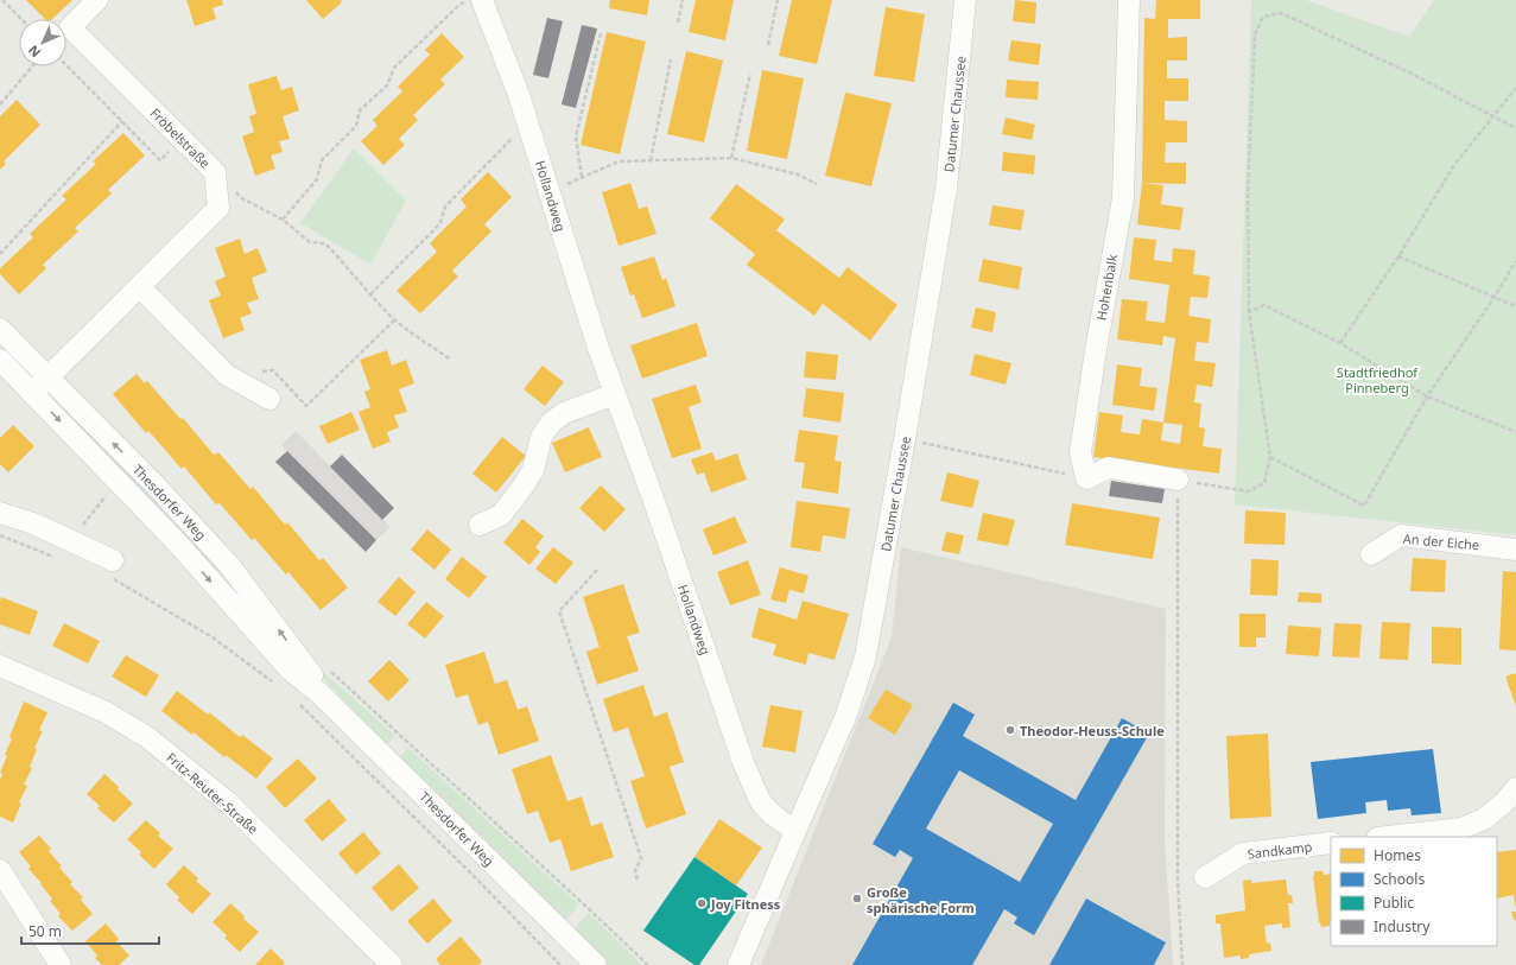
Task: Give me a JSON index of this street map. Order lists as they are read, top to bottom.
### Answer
{
  "streets": {
    "street": [
      "Datumer Chaussee",
      "Fröbelstraße",
      "Hollandweg",
      "Hohenbalk",
      "Thesdorfer Weg",
      "An der Eiche",
      "Fritz-Reuter-Straße",
      "Sandkamp"
    ]
  },
  "crossings": [
    ["Datumer Chaussee", "Hollandweg"],
    ["Fröbelstraße", "Thesdorfer Weg"]
  ],
  "parks": ["Stadtfriedhof Pinneberg"],
  "places": ["Theodor-Heuss-Schule", "Große sphärische Form", "Joy Fitness"],
  "legend": [
    "Homes",
    "Schools",
    "Public",
    "Industry"
  ],
  "scale_bar": "50 m",
  "north": "bottom left"
}
